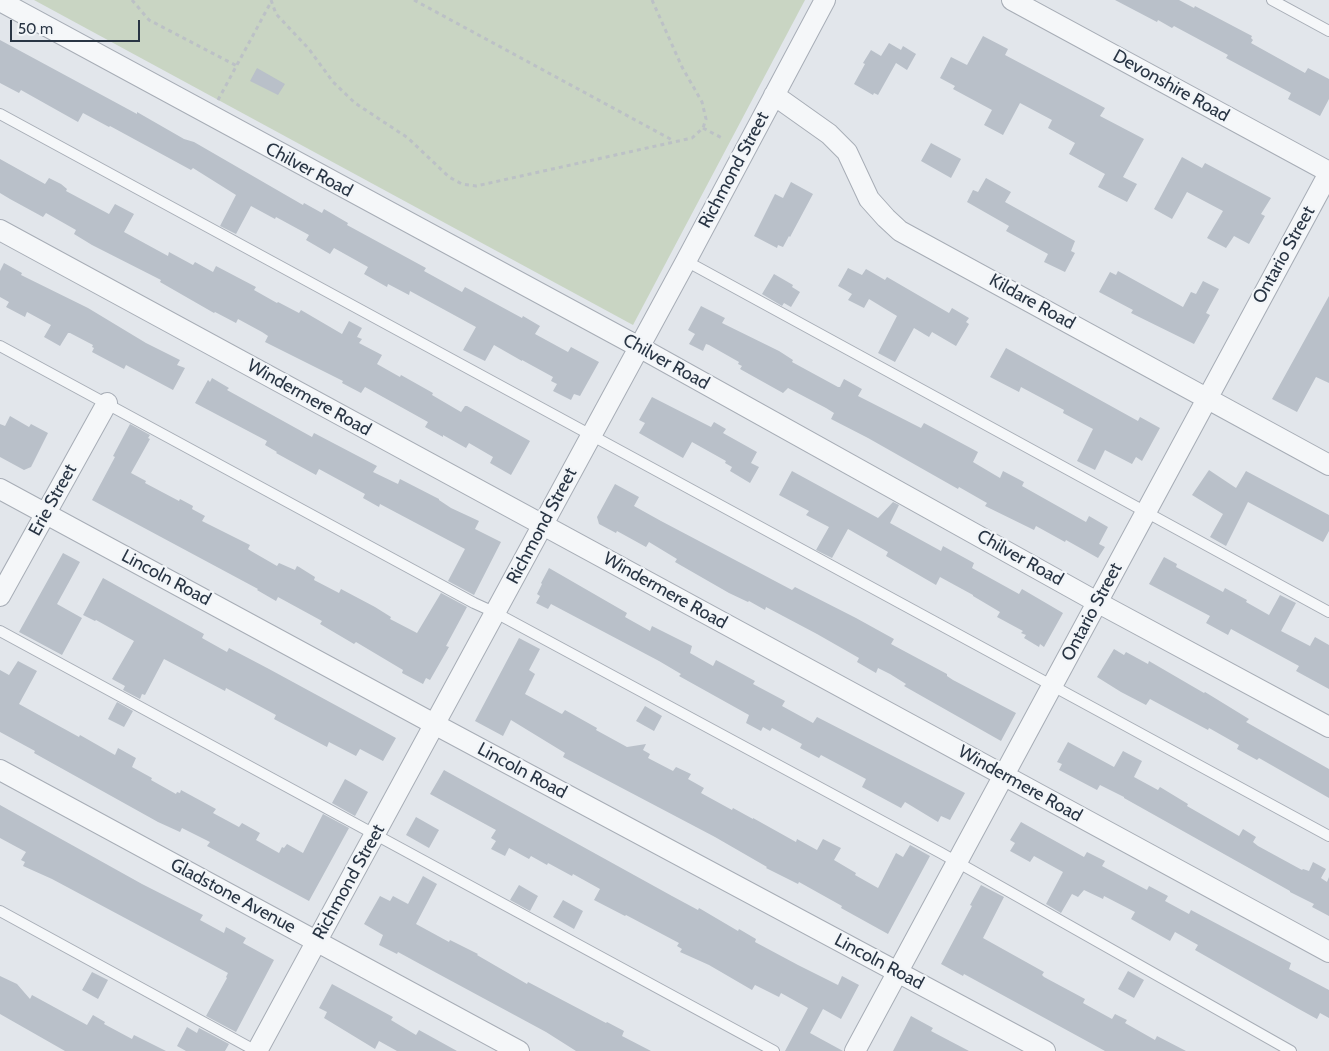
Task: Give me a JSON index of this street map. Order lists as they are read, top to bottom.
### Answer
{
  "streets": {
    "street": [
      "Devonshire Road",
      "Chilver Road",
      "Richmond Street",
      "Ontario Street",
      "Kildare Road",
      "Windermere Road",
      "Erie Street",
      "Lincoln Road",
      "Gladstone Avenue"
    ]
  },
  "crossings": [
    ["Devonshire Road", "Ontario Street"],
    ["Chilver Road", "Richmond Street"],
    ["Chilver Road", "Ontario Street"],
    ["Richmond Street", "Kildare Road"],
    ["Richmond Street", "Windermere Road"],
    ["Richmond Street", "Lincoln Road"],
    ["Richmond Street", "Gladstone Avenue"],
    ["Ontario Street", "Kildare Road"],
    ["Ontario Street", "Windermere Road"],
    ["Ontario Street", "Lincoln Road"],
    ["Erie Street", "Lincoln Road"]
  ],
  "scale_bar": "50 m"
}
